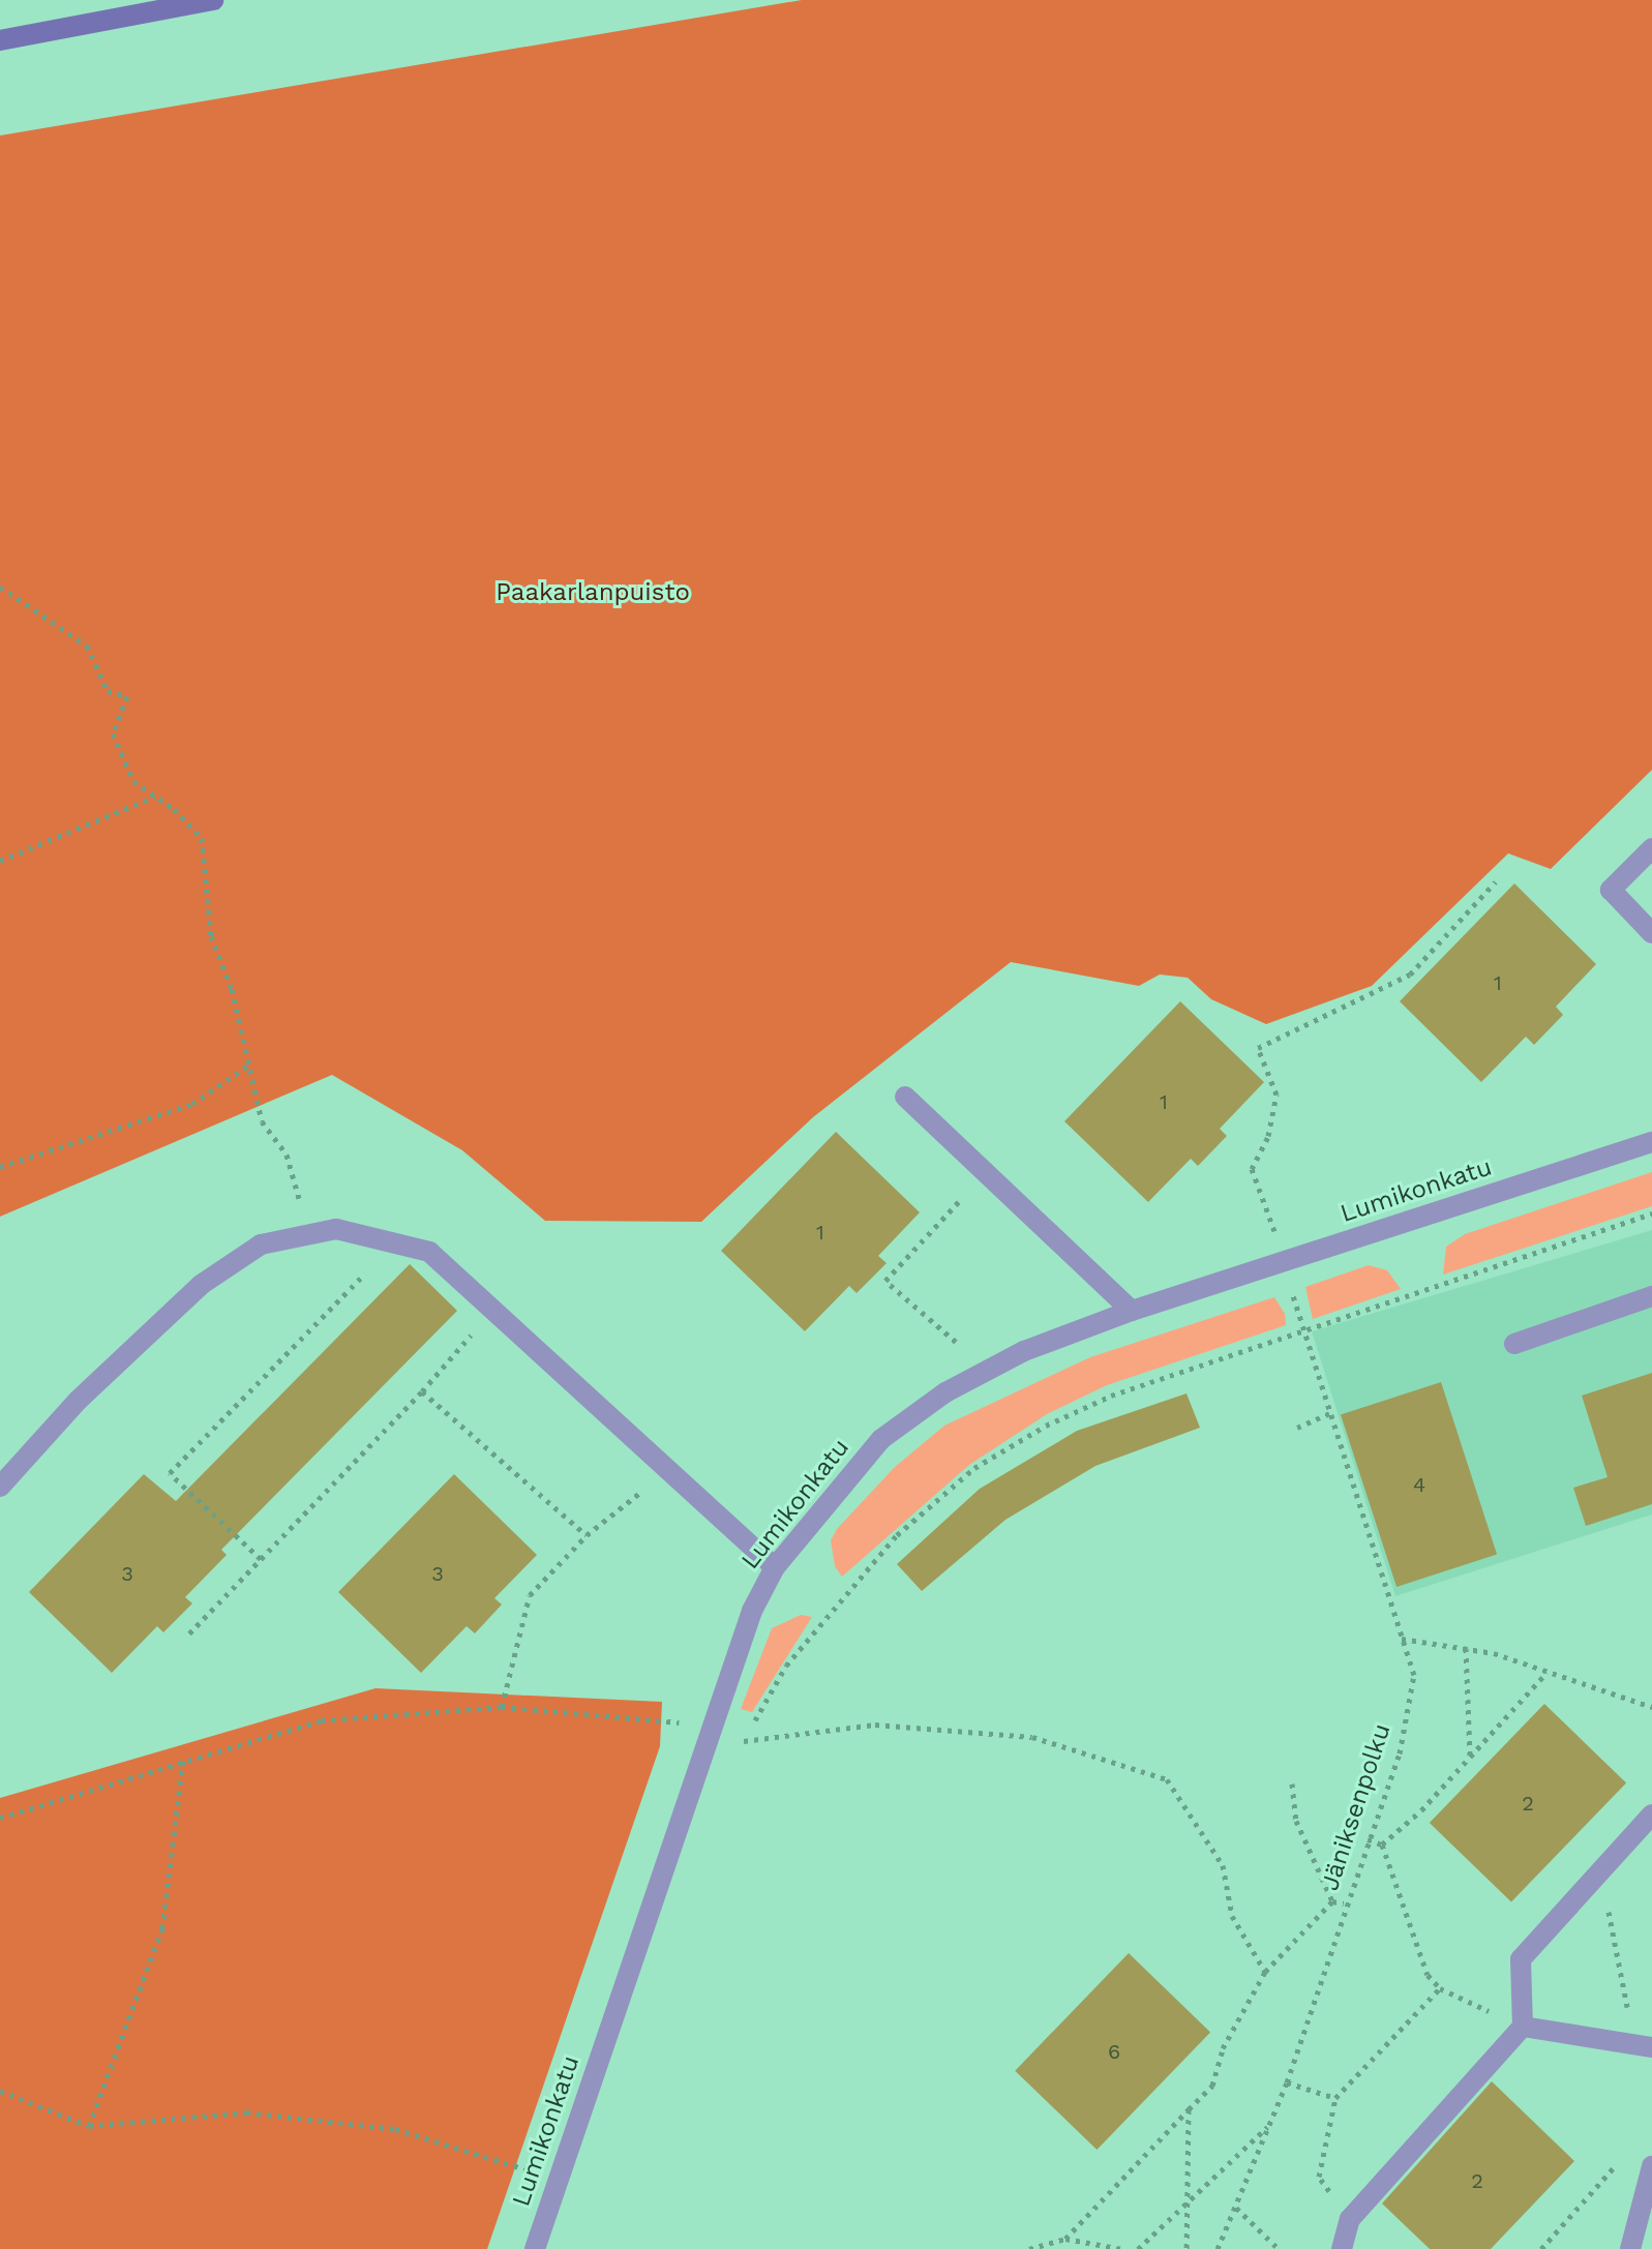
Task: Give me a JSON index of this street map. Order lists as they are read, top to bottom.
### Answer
{
  "streets": {
    "street": ["Lumikonkatu"],
    "path": ["Jäniksenpolku"]
  },
  "crossings": [
    ["Lumikonkatu", "Jäniksenpolku"]
  ],
  "parks": ["Paakarlanpuisto"],
  "house_numbers": [
    "1",
    "1",
    "1",
    "4",
    "3",
    "3",
    "2",
    "6",
    "2"
  ]
}
